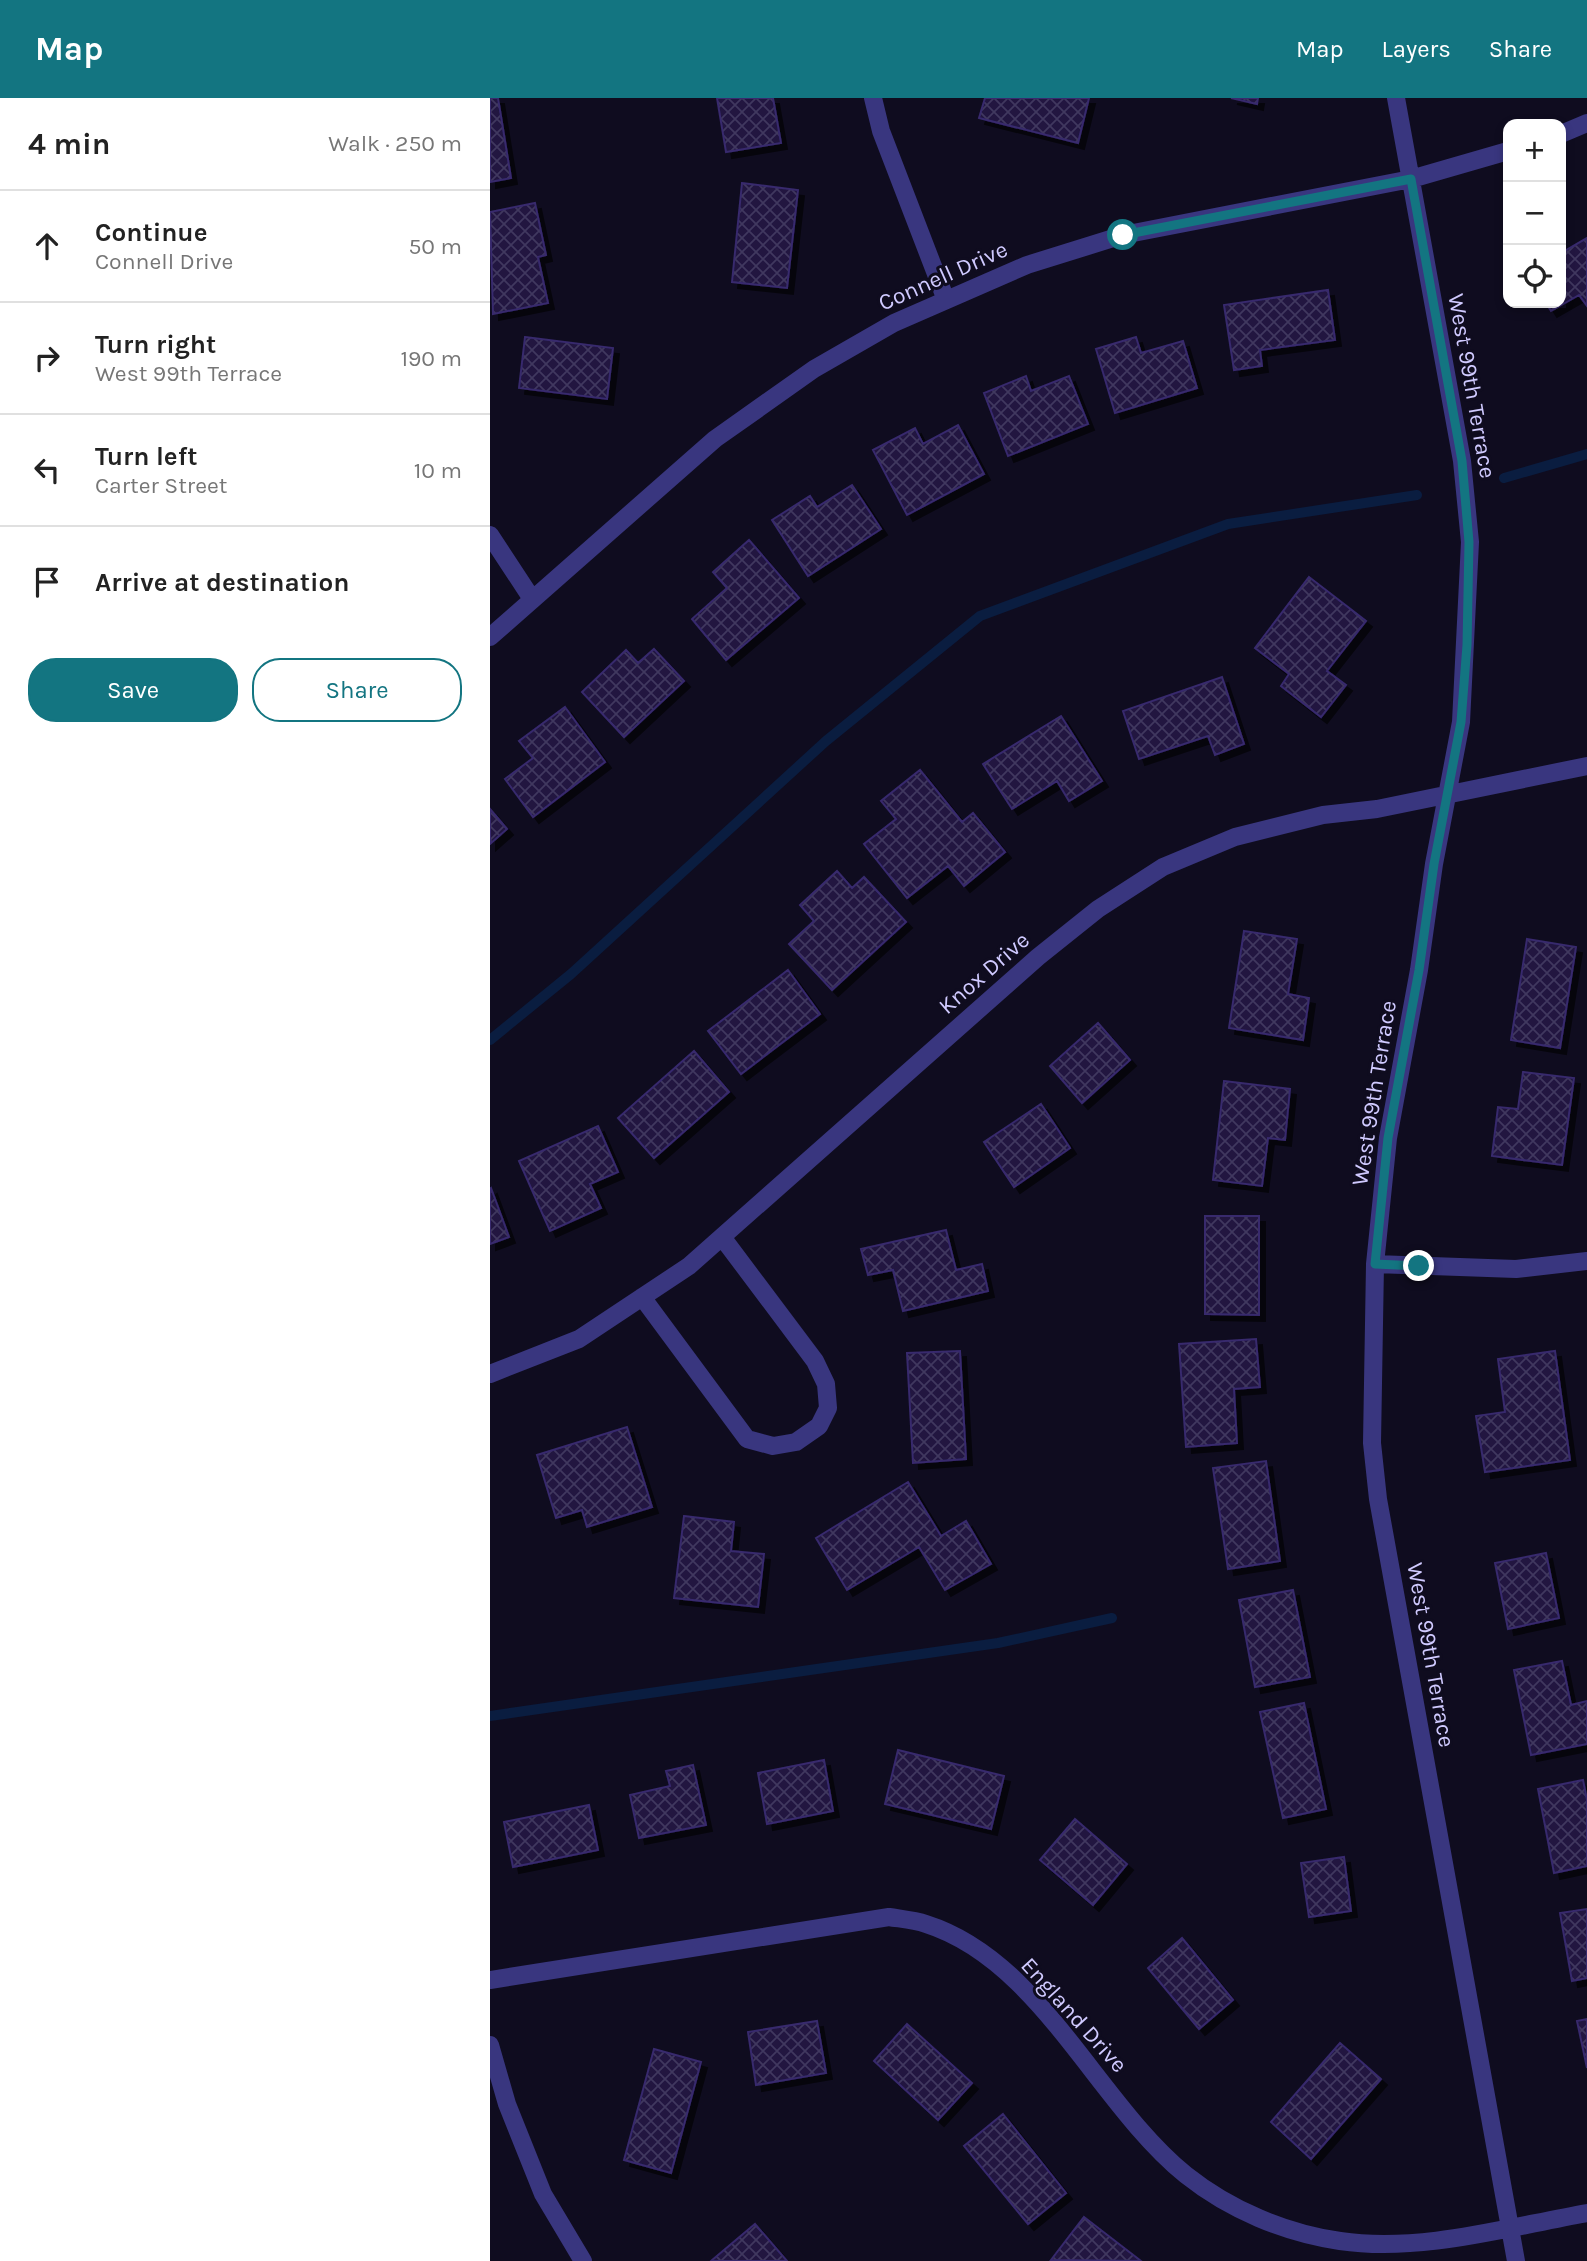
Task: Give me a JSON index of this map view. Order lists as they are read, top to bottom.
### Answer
{
  "streets": {
    "street": [
      "Connell Drive",
      "West 99th Terrace",
      "Knox Drive",
      "England Drive"
    ]
  },
  "crossings": [
    ["Connell Drive", "West 99th Terrace"],
    ["West 99th Terrace", "Knox Drive"],
    ["West 99th Terrace", "England Drive"]
  ],
  "page": {
    "header": "Map",
    "nav": ["Map", "Layers", "Share"],
    "heading": ["4 min", "Walk · 250 m"],
    "map_buttons": ["+", "−"],
    "list": [
      ["Continue", "Connell Drive", "50 m"],
      ["Turn right", "West 99th Terrace", "190 m"],
      ["Turn left", "Carter Street", "10 m"],
      "Arrive at destination"
    ],
    "buttons": ["Save", "Share"]
  }
}
